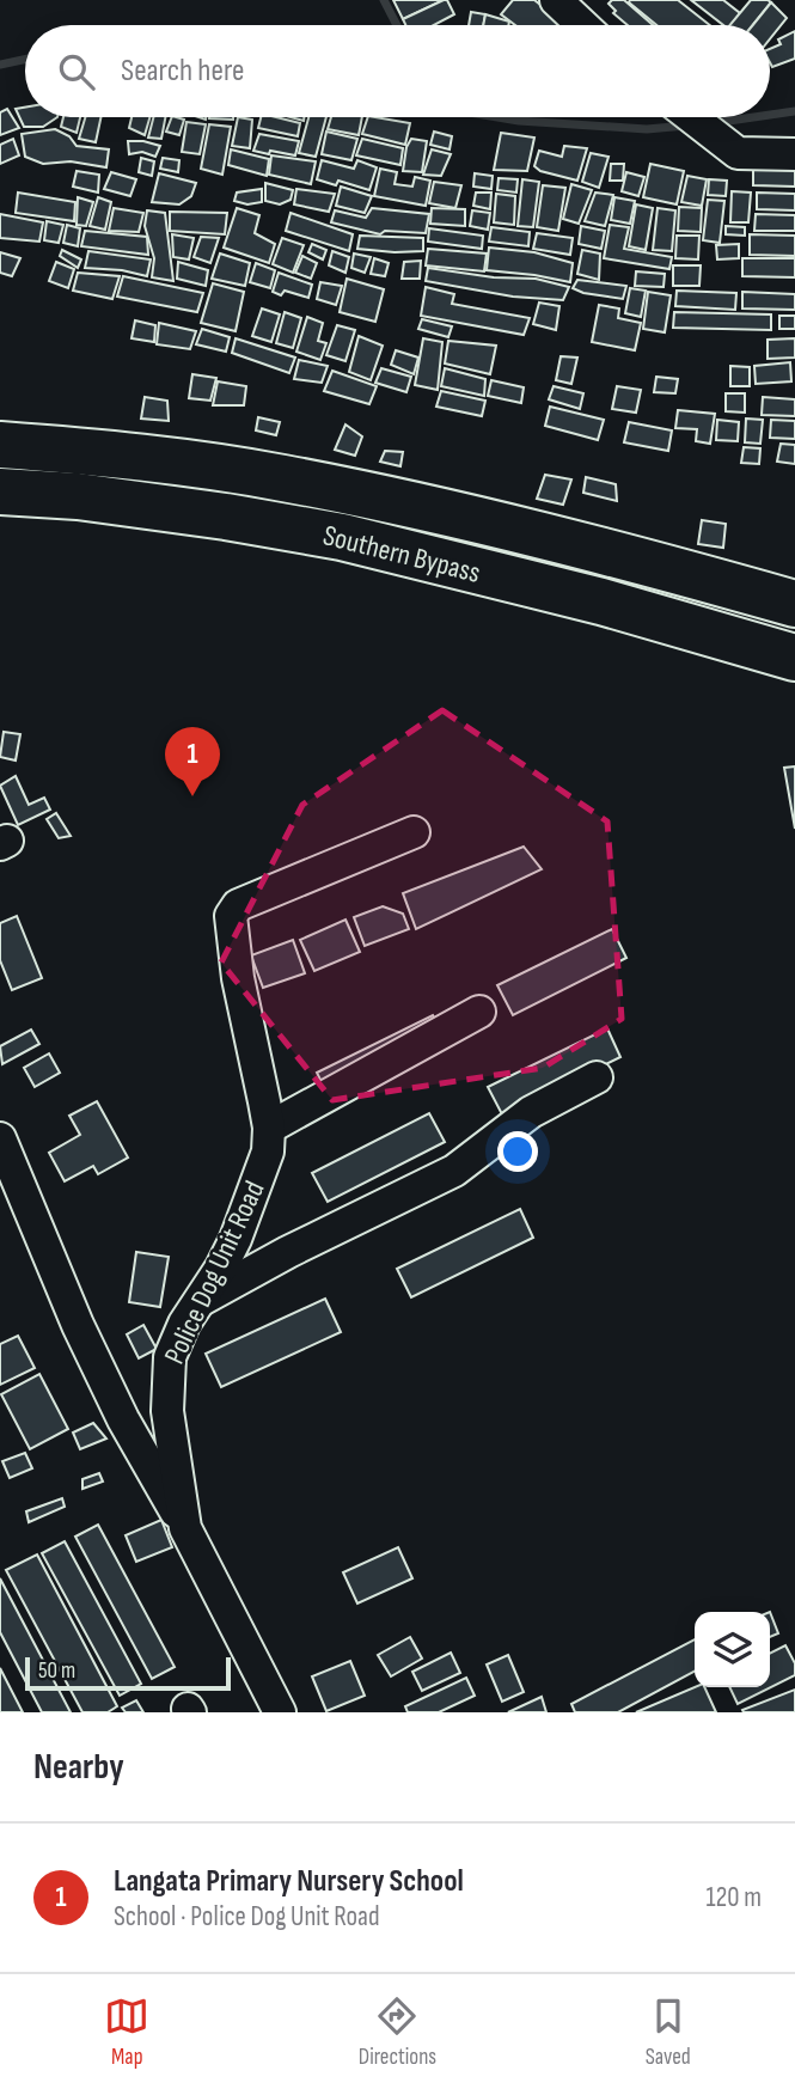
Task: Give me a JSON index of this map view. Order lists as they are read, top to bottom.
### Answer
{
  "streets": {
    "highway": ["Southern Bypass"],
    "street": ["Police Dog Unit Road"]
  },
  "scale_bar": "50 m",
  "page": {
    "search": "Search here",
    "pins": "1",
    "scale": "50 m",
    "heading": "Nearby",
    "list": [
      {
        "mark": "1",
        "name": "Langata Primary Nursery School",
        "note": "School · Police Dog Unit Road",
        "value": "120 m"
      }
    ],
    "nav": ["Map", "Directions", "Saved"]
  }
}
